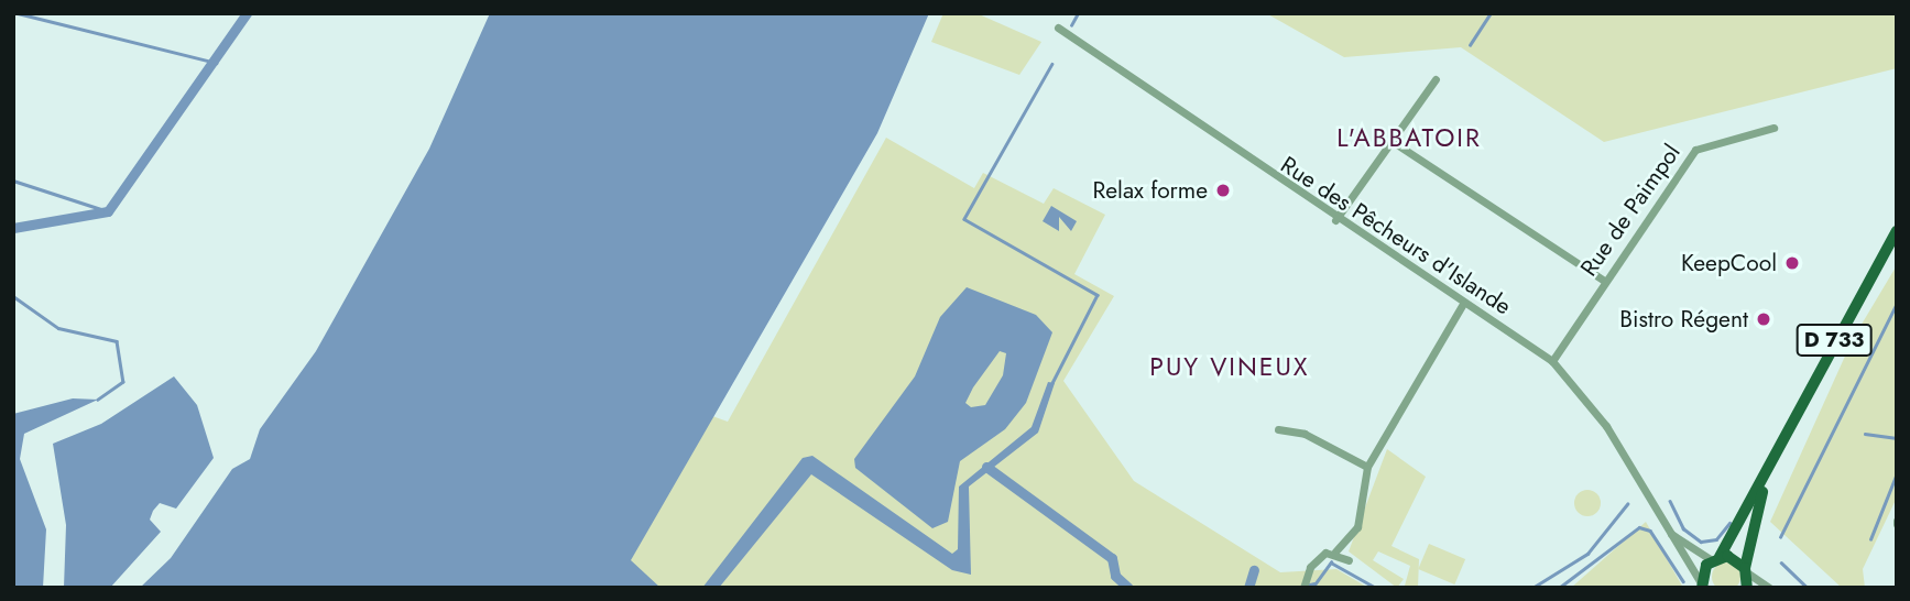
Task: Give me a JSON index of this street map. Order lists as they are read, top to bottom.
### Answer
{
  "streets": {
    "main road": ["D 733"],
    "street": ["Rue de Paimpol", "Rue des Pêcheurs d'Islande"]
  },
  "crossings": [
    ["Rue de Paimpol", "Rue des Pêcheurs d'Islande"],
    ["Rue des Pêcheurs d'Islande", "D 733"]
  ],
  "districts": ["L'ABBATOIR", "PUY VINEUX"],
  "places": ["Relax forme", "KeepCool", "Bistro Régent"]
}
